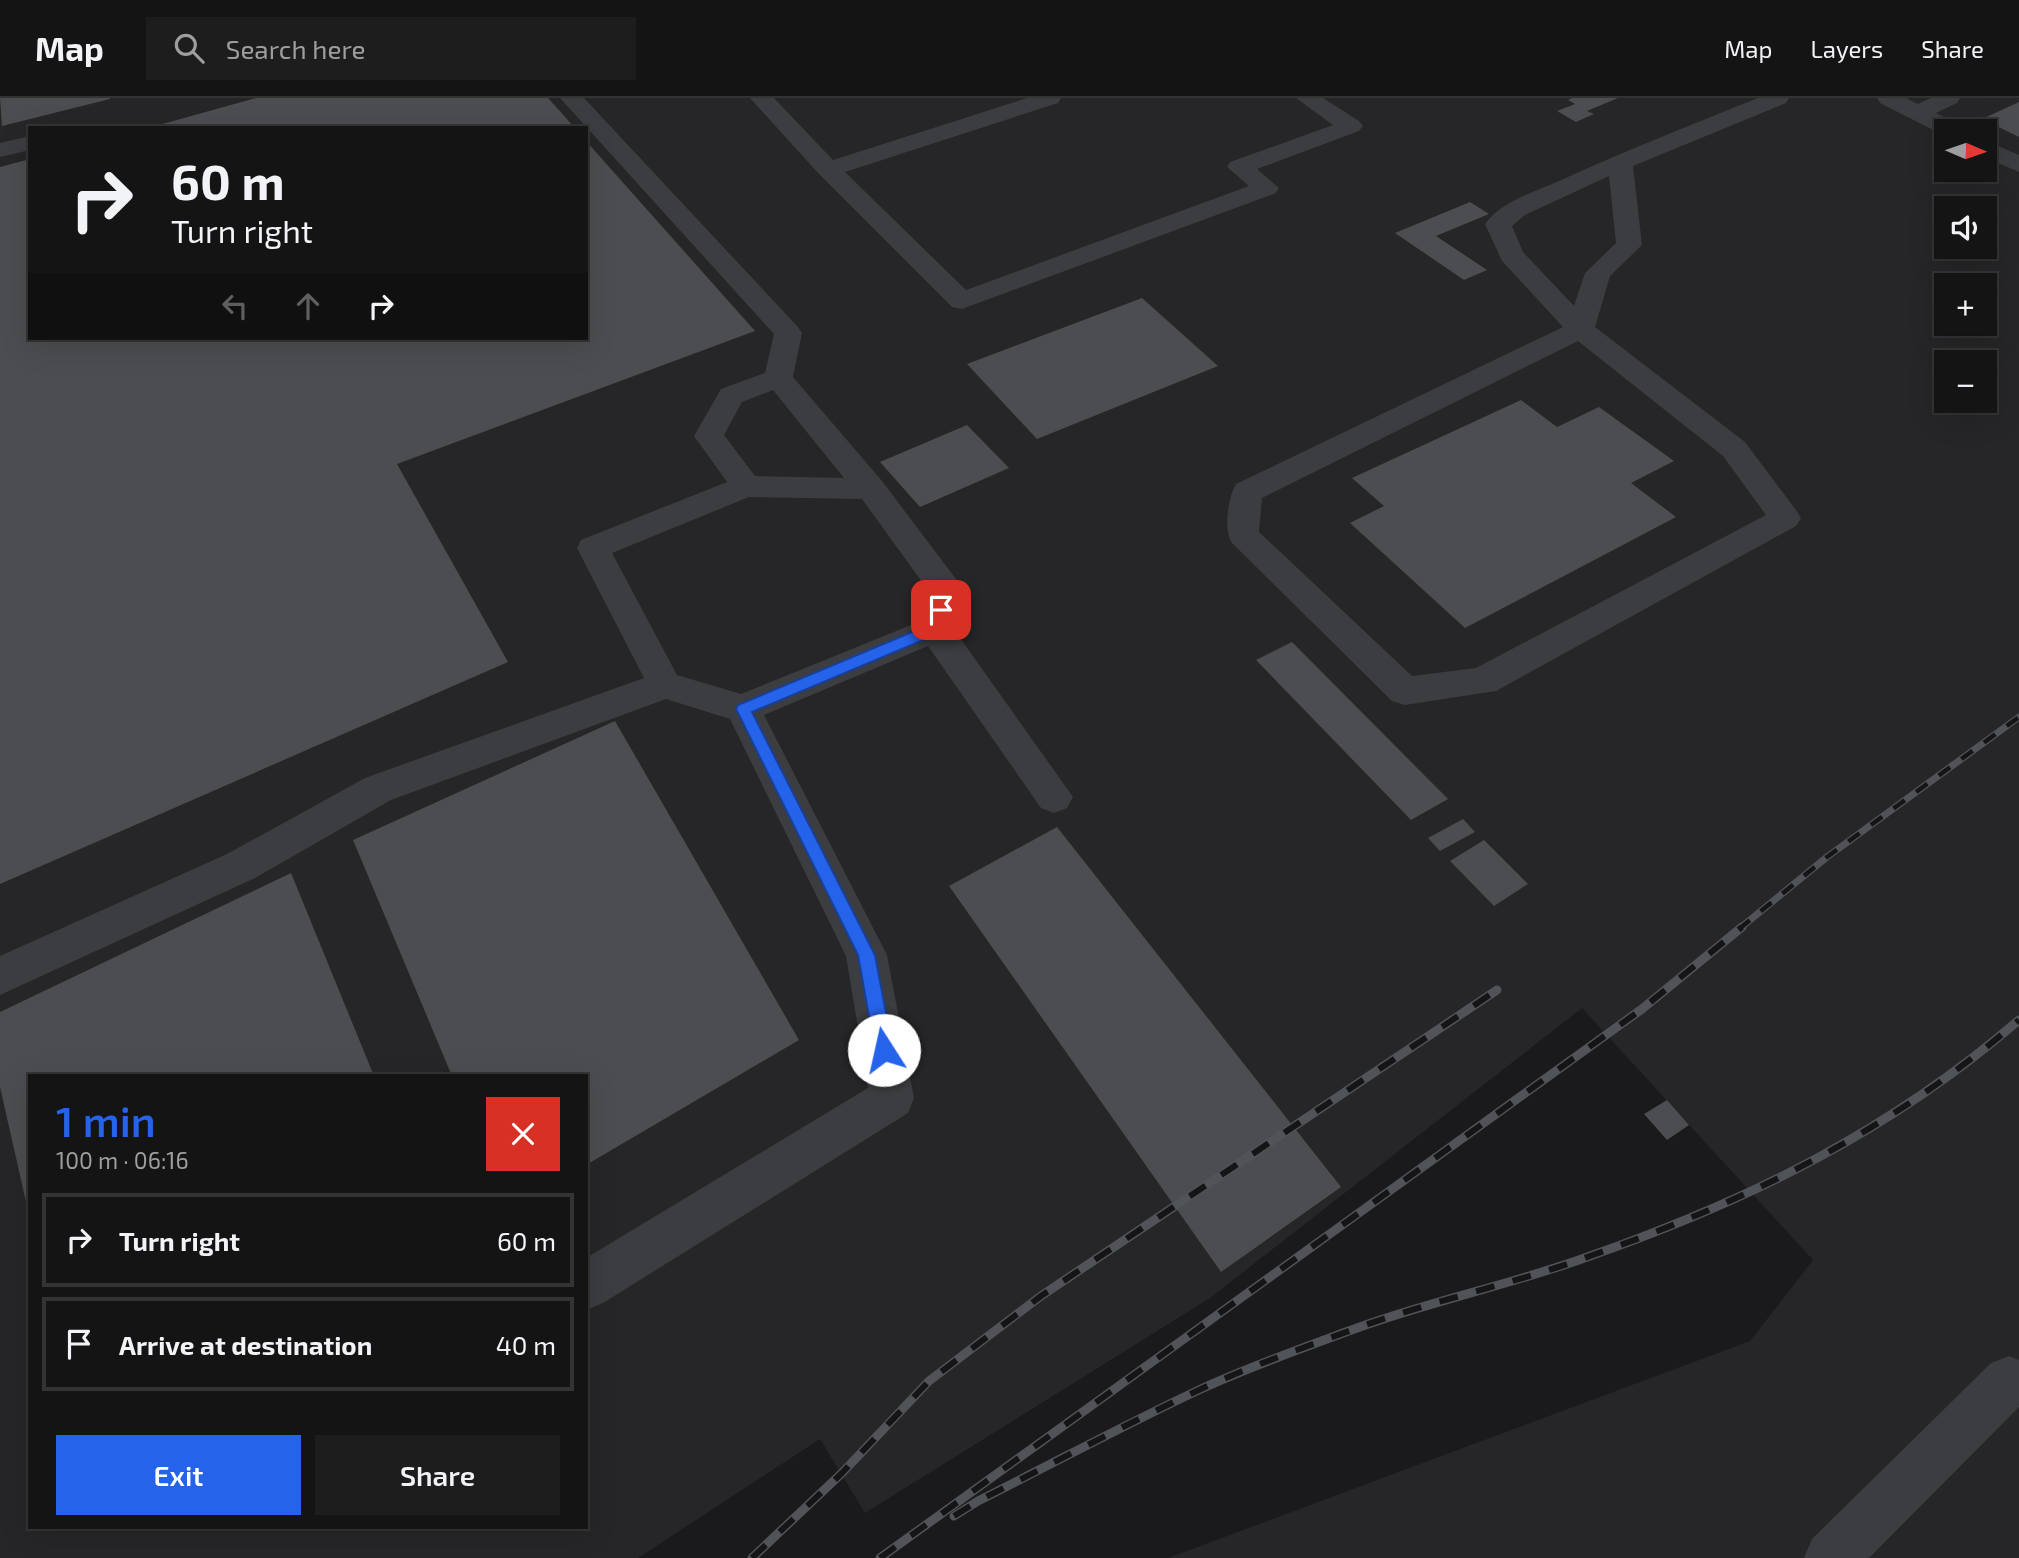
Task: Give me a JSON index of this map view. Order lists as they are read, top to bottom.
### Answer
{
  "north": "right",
  "page": {
    "header": "Map",
    "search": "Search here",
    "nav": ["Map", "Layers", "Share"],
    "map_buttons": ["+", "−"],
    "turn": ["60 m", "Turn right"],
    "heading": ["1 min", "100 m · 06:16"],
    "list": [
      {
        "name": "Turn right",
        "value": "60 m"
      },
      {
        "name": "Arrive at destination",
        "value": "40 m"
      }
    ],
    "buttons": ["Exit", "Share"]
  }
}
